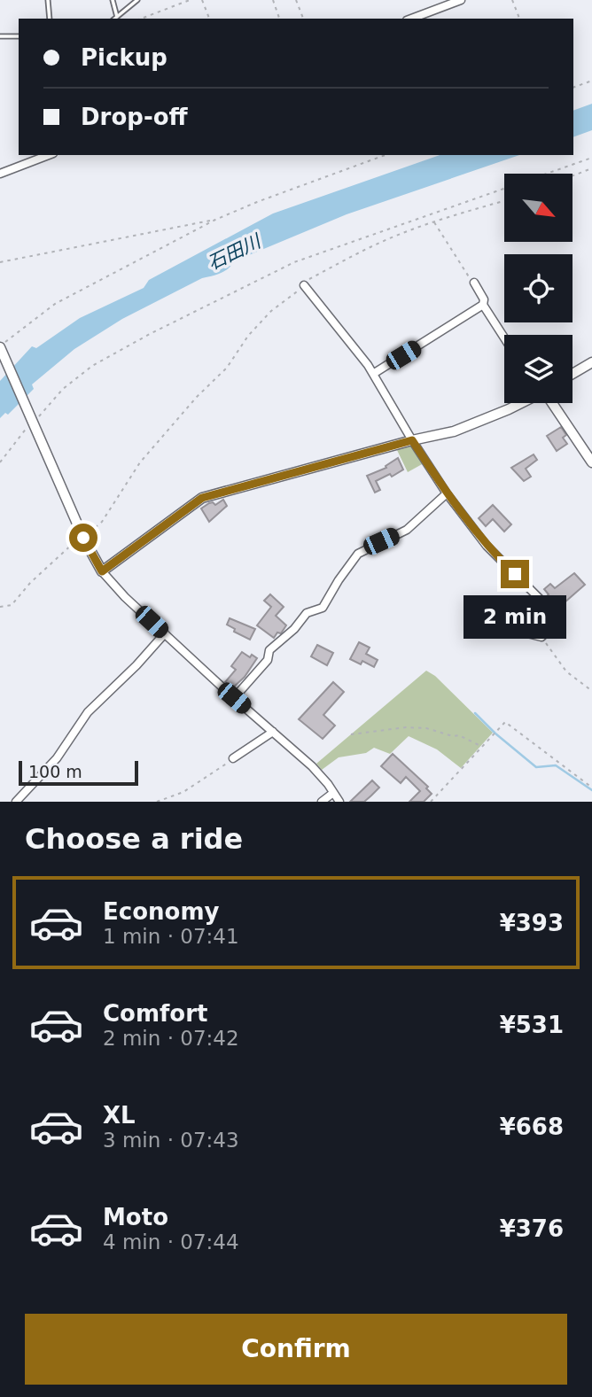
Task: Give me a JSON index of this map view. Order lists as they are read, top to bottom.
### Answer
{
  "water": ["石田川"],
  "scale_bar": "100 m",
  "north": "bottom right",
  "page": {
    "banner": ["Pickup", "Drop-off"],
    "bubble": "2 min",
    "scale": "100 m",
    "heading": "Choose a ride",
    "list": [
      {
        "name": "Economy",
        "note": "1 min · 07:41",
        "value": "¥393"
      },
      {
        "name": "Comfort",
        "note": "2 min · 07:42",
        "value": "¥531"
      },
      {
        "name": "XL",
        "note": "3 min · 07:43",
        "value": "¥668"
      },
      {
        "name": "Moto",
        "note": "4 min · 07:44",
        "value": "¥376"
      }
    ],
    "buttons": "Confirm"
  }
}
